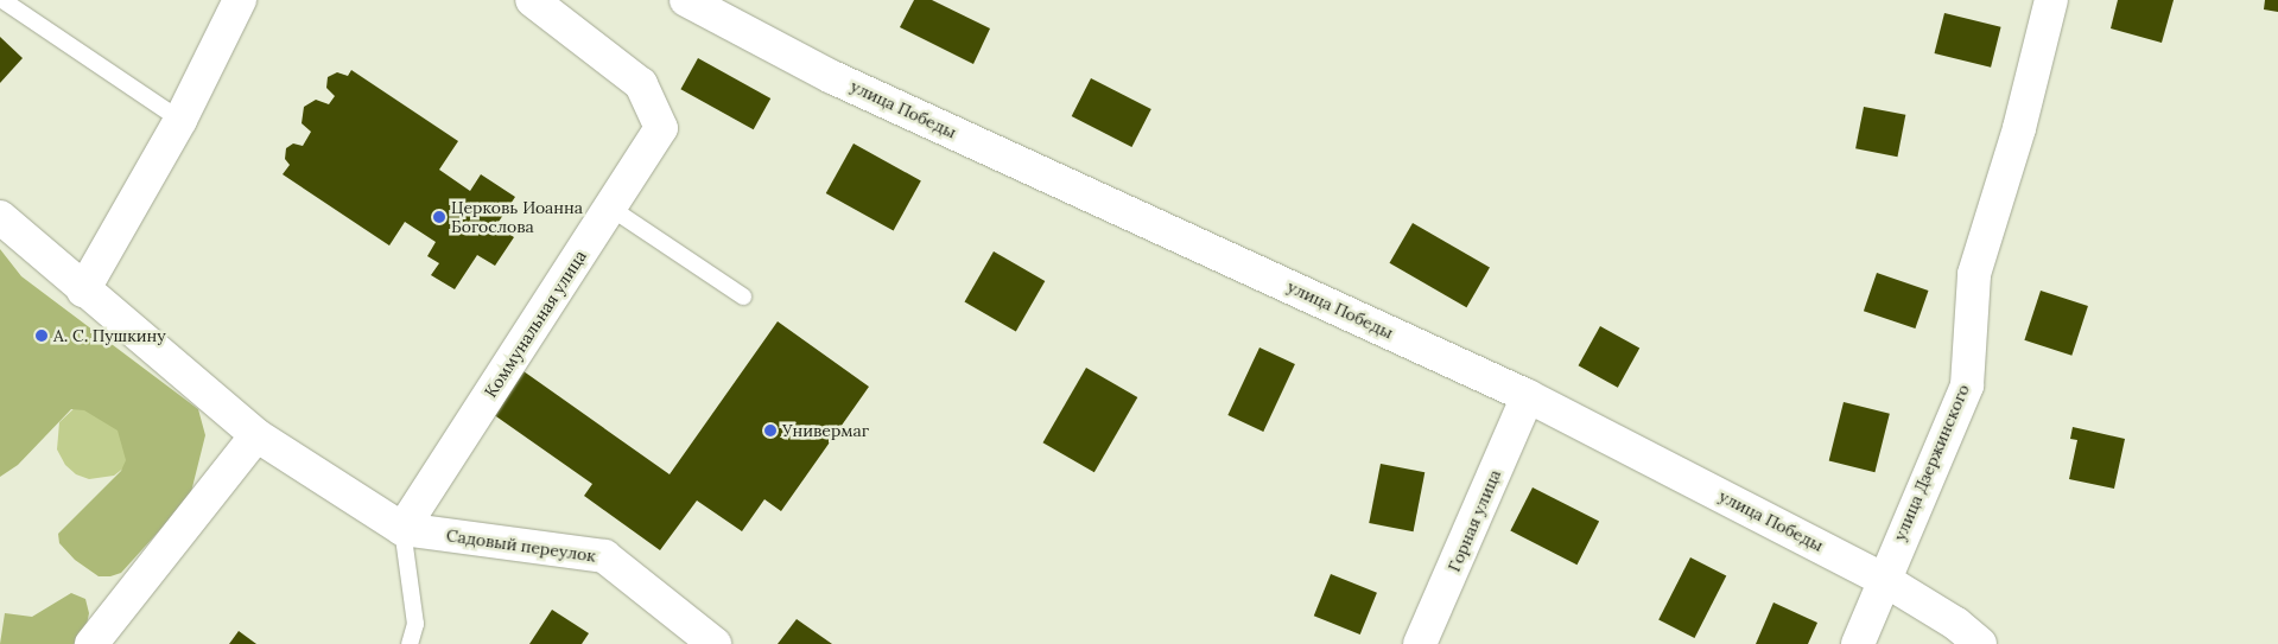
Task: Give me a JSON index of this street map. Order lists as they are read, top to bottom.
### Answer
{
  "streets": {
    "street": [
      "улица Победы",
      "Коммунальная улица",
      "улица Дзержинского",
      "Горная улица",
      "Садовый переулок"
    ]
  },
  "crossings": [
    ["улица Победы", "улица Дзержинского"],
    ["улица Победы", "Горная улица"],
    ["Коммунальная улица", "Садовый переулок"]
  ],
  "places": ["Церковь Иоанна Богослова", "А. С. Пушкину", "Универмаг"]
}
